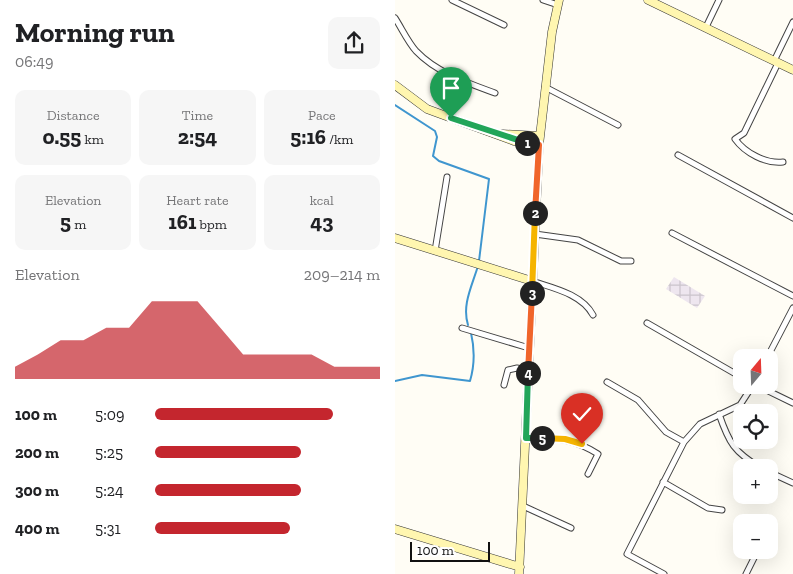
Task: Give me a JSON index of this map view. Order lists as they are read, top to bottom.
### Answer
{
  "scale_bar": "100 m",
  "north": "top",
  "page": {
    "heading": ["Morning run", "06:49"],
    "stats": [
      ["Distance", "0.55 km"],
      ["Time", "2:54"],
      ["Pace", "5:16 /km"],
      ["Elevation", "5 m"],
      ["Heart rate", "161 bpm"],
      ["kcal", "43"]
    ],
    "pins": [
      "1",
      "2",
      "3",
      "4",
      "5"
    ],
    "chart": ["Elevation", "209–214 m"],
    "map_buttons": ["+", "−"],
    "list": [
      {
        "name": "100 m",
        "note": "5:09"
      },
      {
        "name": "200 m",
        "note": "5:25"
      },
      {
        "name": "300 m",
        "note": "5:24"
      },
      {
        "name": "400 m",
        "note": "5:31"
      }
    ],
    "scale": "100 m"
  }
}
